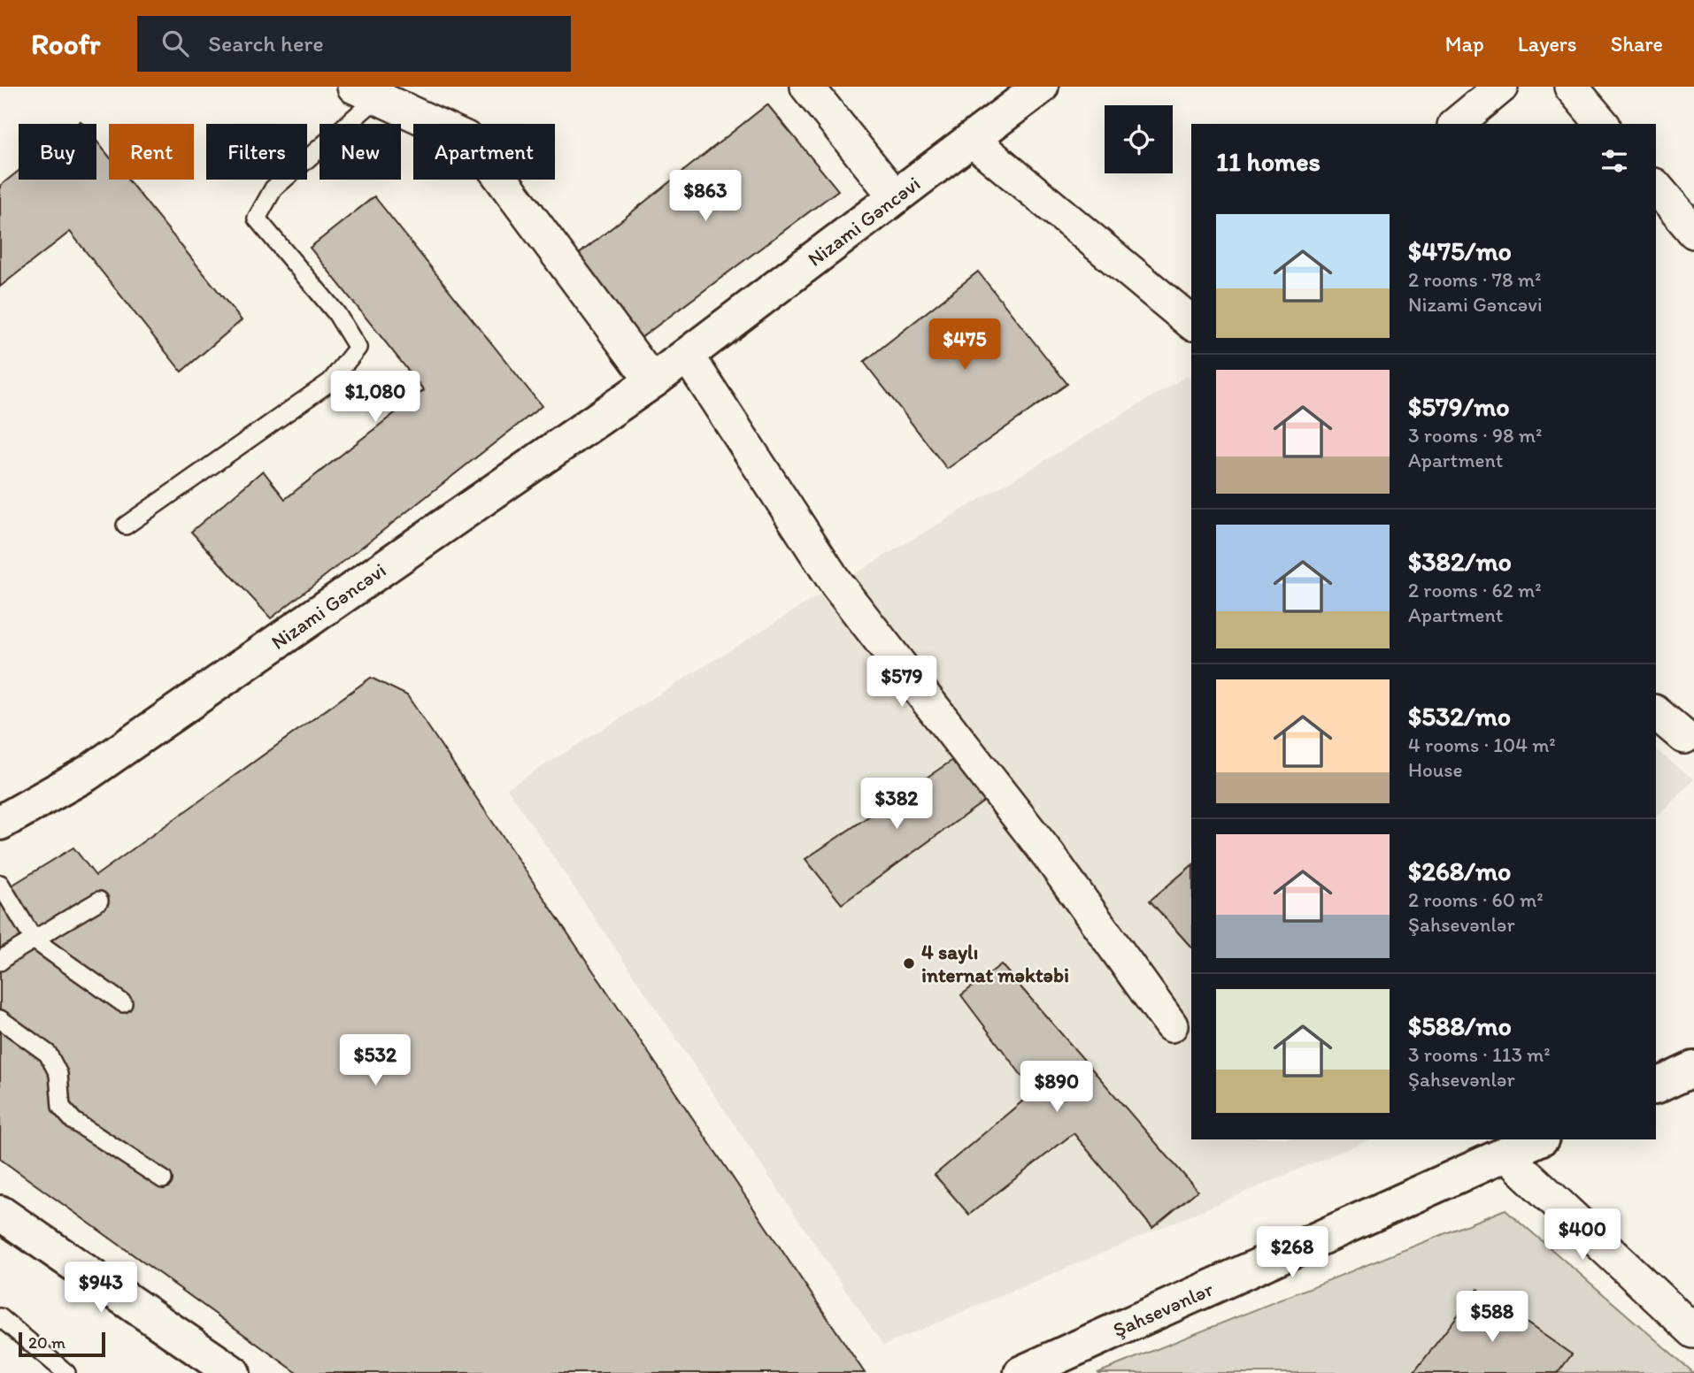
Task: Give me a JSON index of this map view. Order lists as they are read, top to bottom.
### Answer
{
  "streets": {
    "main road": ["Nizami Gəncəvi", "Şahsevənlər"]
  },
  "places": ["4 saylı internat məktəbi"],
  "scale_bar": "20 m",
  "page": {
    "header": "Roofr",
    "search": "Search here",
    "nav": ["Map", "Layers", "Share"],
    "chip": [
      "Buy",
      "Rent",
      "Filters",
      "New",
      "Apartment"
    ],
    "heading": "11 homes",
    "price": [
      "$863",
      "$475",
      "$1,080",
      "$579",
      "$382",
      "$532",
      "$890",
      "$400",
      "$268",
      "$943",
      "$588"
    ],
    "list": [
      {
        "name": "$475/mo",
        "note": "2 rooms · 78 m² · Nizami Gəncəvi"
      },
      {
        "name": "$579/mo",
        "note": "3 rooms · 98 m² · Apartment"
      },
      {
        "name": "$382/mo",
        "note": "2 rooms · 62 m² · Apartment"
      },
      {
        "name": "$532/mo",
        "note": "4 rooms · 104 m² · House"
      },
      {
        "name": "$268/mo",
        "note": "2 rooms · 60 m² · Şahsevənlər"
      },
      {
        "name": "$588/mo",
        "note": "3 rooms · 113 m² · Şahsevənlər"
      }
    ],
    "scale": "20 m"
  }
}
